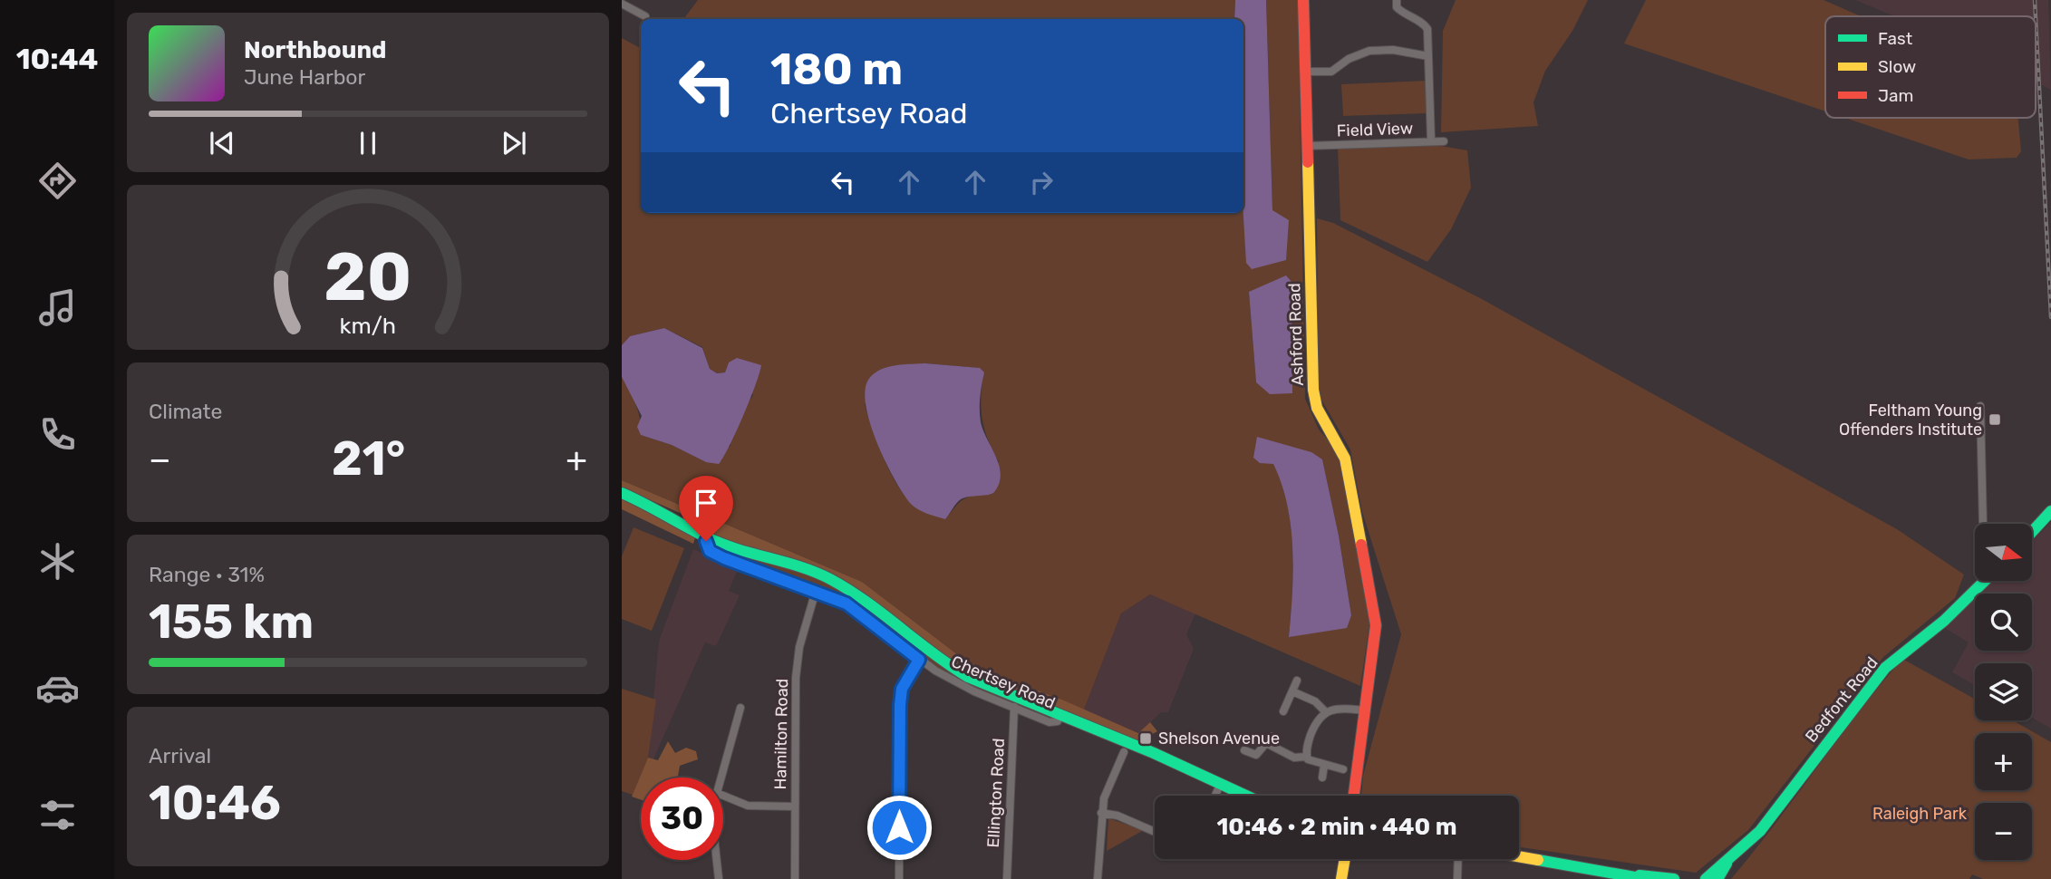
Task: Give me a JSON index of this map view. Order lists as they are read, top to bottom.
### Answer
{
  "streets": {
    "main road": ["Ashford Road", "Chertsey Road", "Bedfont Road"],
    "street": ["Field View", "Hamilton Road", "Ellington Road"]
  },
  "crossings": [
    ["Field View", "Ashford Road"],
    ["Chertsey Road", "Hamilton Road"],
    ["Chertsey Road", "Ellington Road"]
  ],
  "parks": ["Raleigh Park"],
  "places": {
    "transit": ["Feltham Young Offenders Institute", "Shelson Avenue"]
  },
  "legend": ["Fast", "Slow", "Jam"],
  "north": "right",
  "page": {
    "tabs": "10:44",
    "turn": ["180 m", "Chertsey Road"],
    "song": ["Northbound", "June Harbor"],
    "tile": [
      "Climate",
      ["Range · 31%", "155 km"],
      ["Arrival", "10:46"]
    ],
    "heat": ["−", "21°", "+"],
    "map_buttons": ["+", "−"],
    "limit": "30",
    "trip": "10:46 · 2 min · 440 m",
    "gauge": ["20", "km/h"]
  }
}
